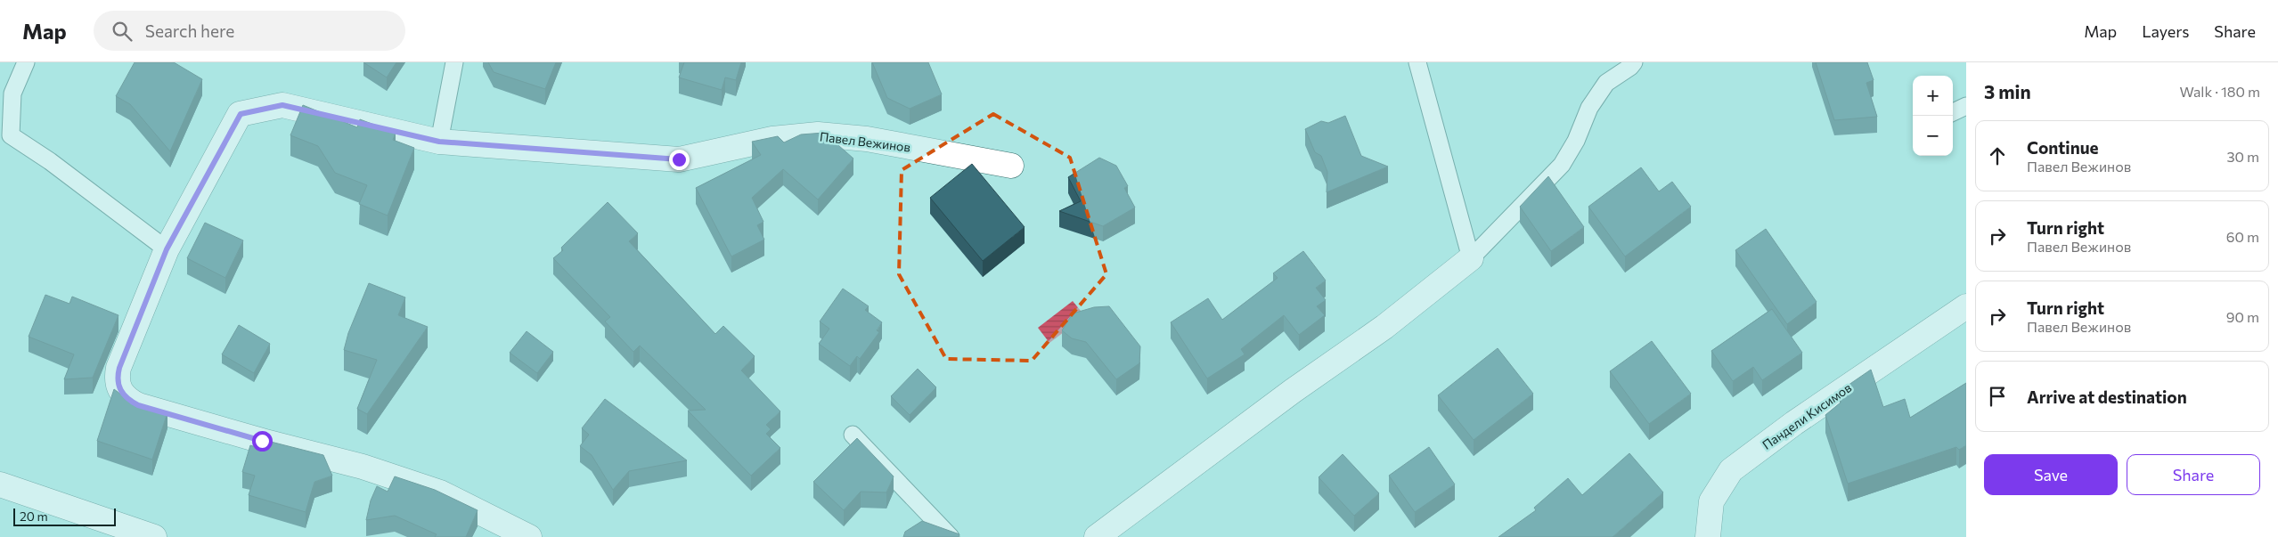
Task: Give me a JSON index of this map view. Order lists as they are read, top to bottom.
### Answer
{
  "streets": {
    "street": ["Павел Вежинов", "Пандели Кисимов"]
  },
  "scale_bar": "20 m",
  "page": {
    "header": "Map",
    "search": "Search here",
    "nav": ["Map", "Layers", "Share"],
    "heading": ["3 min", "Walk · 180 m"],
    "map_buttons": ["+", "−"],
    "list": [
      ["Continue", "Павел Вежинов", "30 m"],
      ["Turn right", "Павел Вежинов", "60 m"],
      ["Turn right", "Павел Вежинов", "90 m"],
      "Arrive at destination"
    ],
    "buttons": ["Save", "Share"],
    "scale": "20 m"
  }
}
